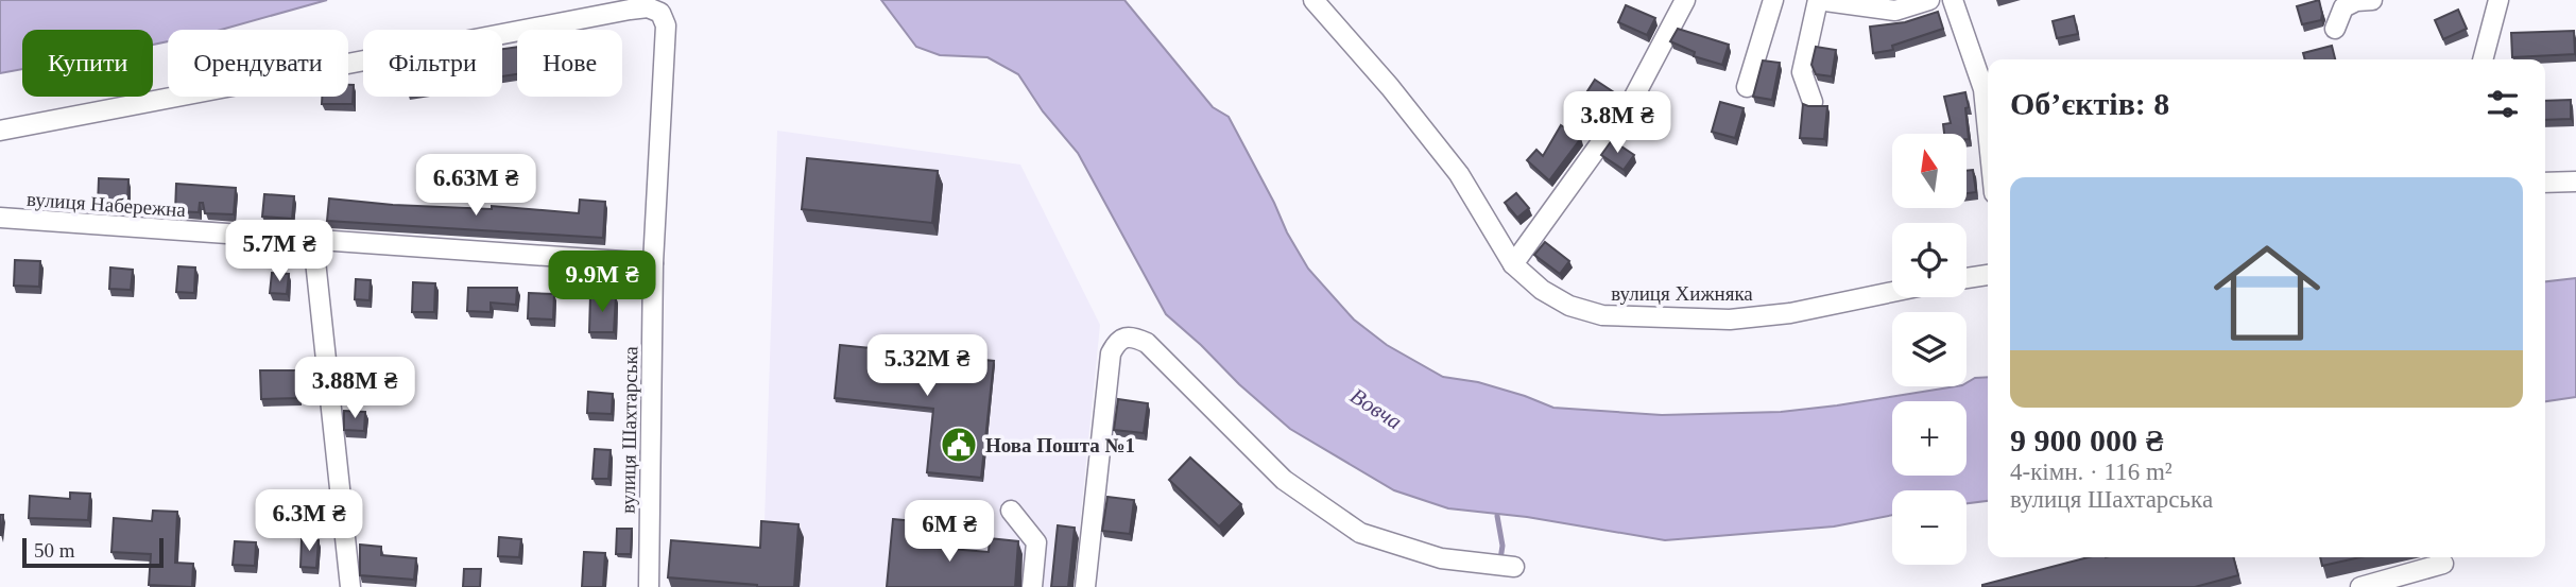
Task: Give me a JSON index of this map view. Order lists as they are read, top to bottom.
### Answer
{
  "streets": {
    "street": ["вулиця Набережна", "вулиця Хижняка", "вулиця Шахтарська"]
  },
  "crossings": [
    ["вулиця Набережна", "вулиця Шахтарська"]
  ],
  "water": ["Вовча"],
  "places": {
    "public building": ["Нова Пошта №1"]
  },
  "scale_bar": "50 m",
  "north": "top",
  "page": {
    "chip": [
      "Купити",
      "Орендувати",
      "Фільтри",
      "Нове"
    ],
    "heading": "Об’єктів: 8",
    "price": [
      "3.8M ₴",
      "6.63M ₴",
      "5.7M ₴",
      "9.9M ₴",
      "5.32M ₴",
      "3.88M ₴",
      "6.3M ₴",
      "6M ₴"
    ],
    "map_buttons": ["+", "−"],
    "list": [
      {
        "name": "9 900 000 ₴",
        "note": "4-кімн. · 116 m² · вулиця Шахтарська"
      }
    ],
    "scale": "50 m"
  }
}
